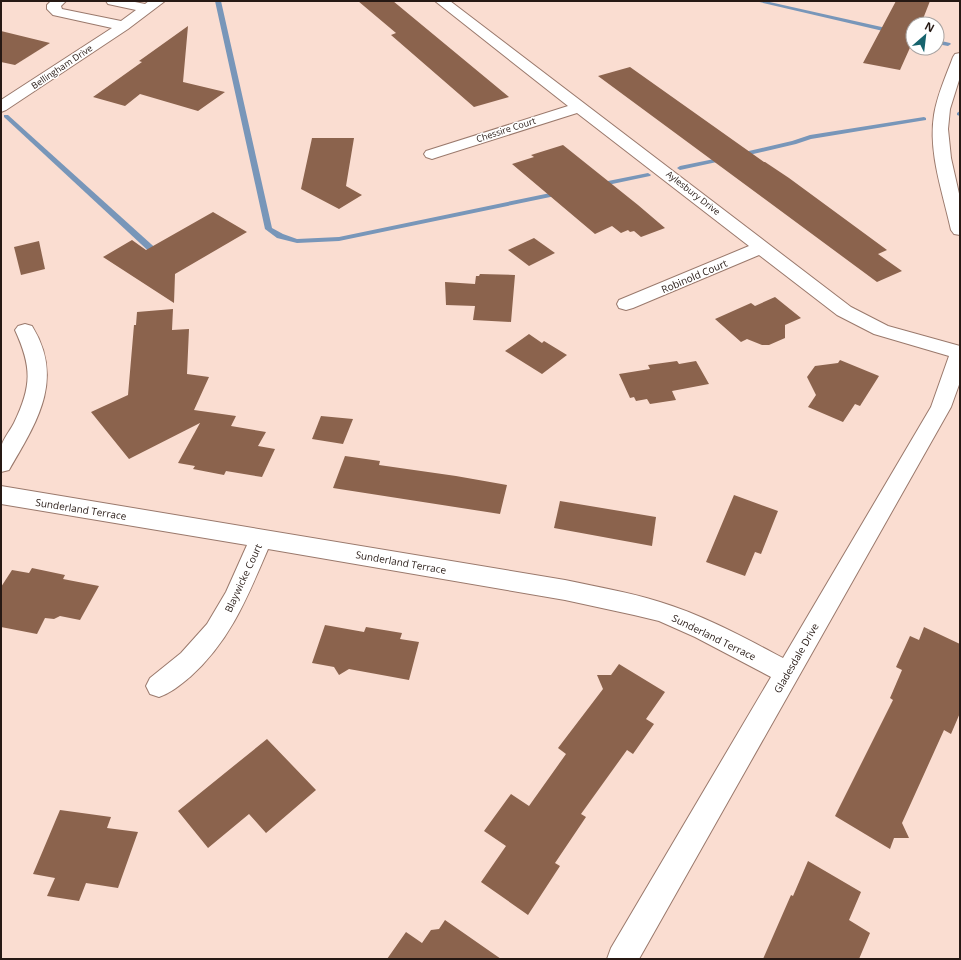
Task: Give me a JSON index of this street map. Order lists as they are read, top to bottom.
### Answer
{
  "streets": {
    "street": [
      "Bellingham Drive",
      "Chessire Court",
      "Aylesbury Drive",
      "Robinold Court",
      "Sunderland Terrace",
      "Blaywicke Court",
      "Gladesdale Drive"
    ]
  },
  "crossings": [
    ["Chessire Court", "Aylesbury Drive"],
    ["Aylesbury Drive", "Robinold Court"],
    ["Aylesbury Drive", "Gladesdale Drive"],
    ["Sunderland Terrace", "Blaywicke Court"],
    ["Sunderland Terrace", "Gladesdale Drive"]
  ],
  "north": "top right"
}
